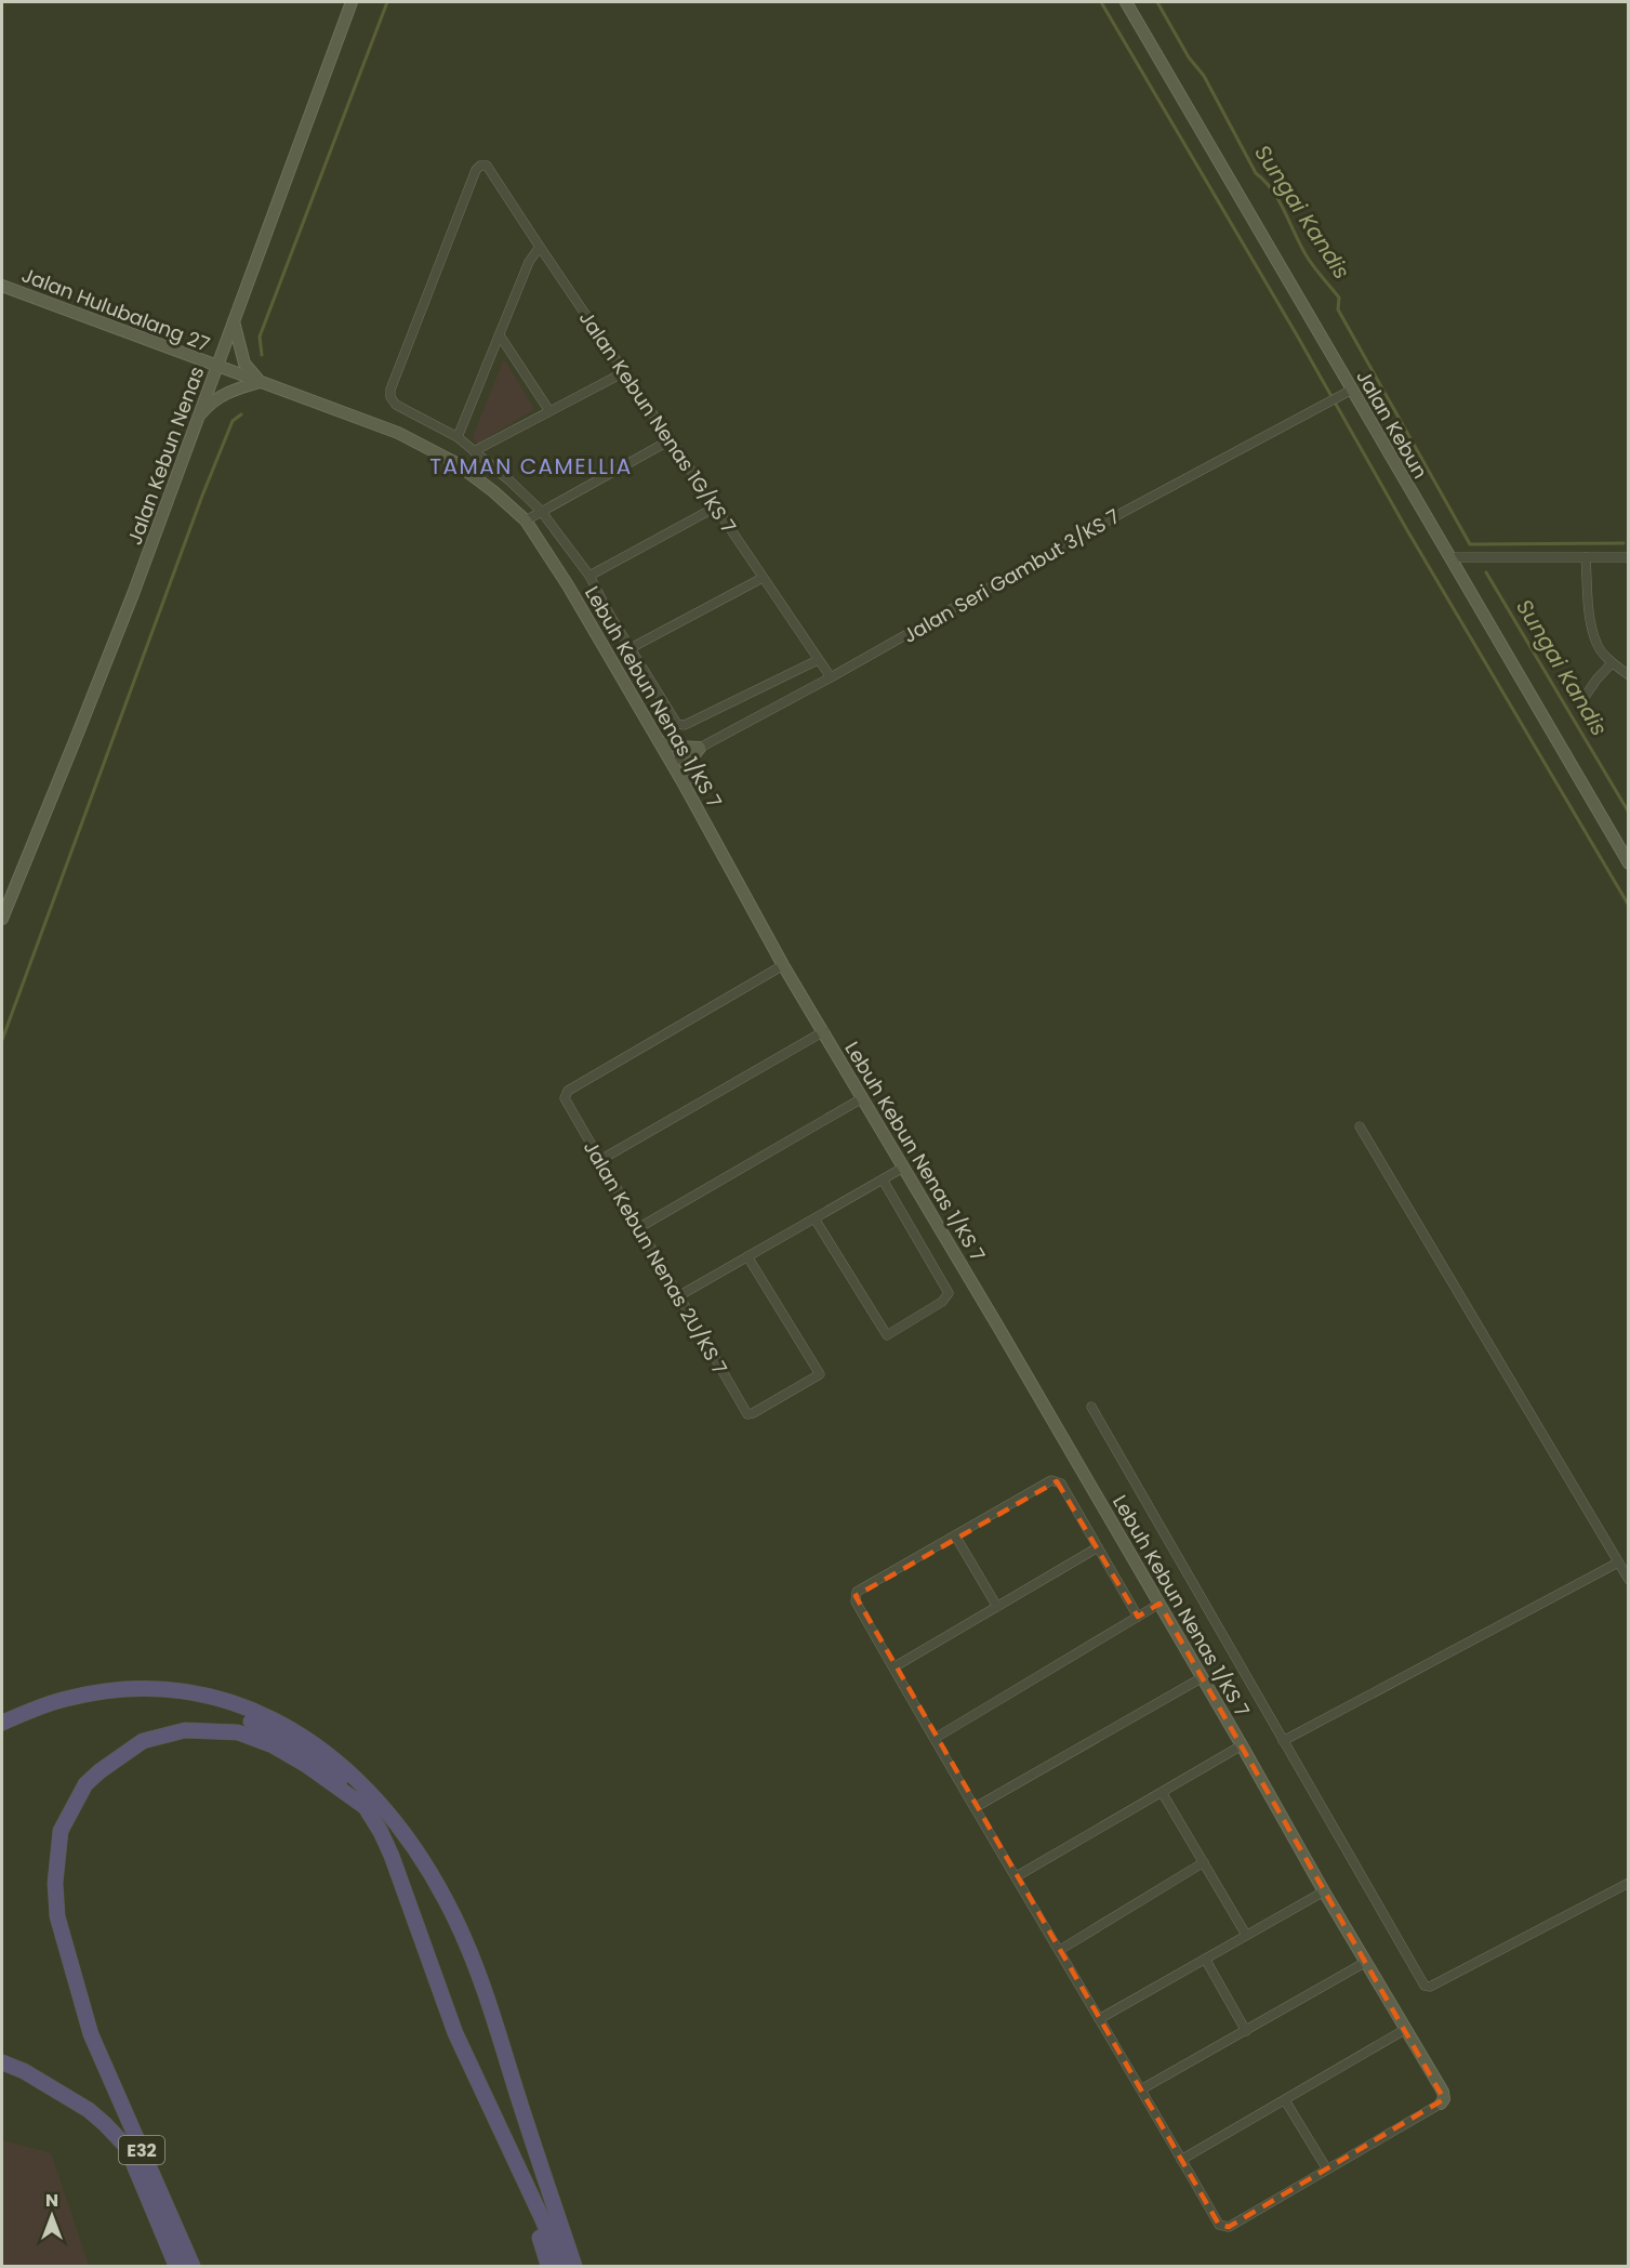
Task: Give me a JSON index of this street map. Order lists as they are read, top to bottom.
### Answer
{
  "streets": {
    "highway": ["E32"],
    "street": [
      "Jalan Hulubalang 27",
      "Jalan Kebun Nenas 1G/KS 7",
      "Jalan Kebun",
      "Jalan Kebun Nenas",
      "Jalan Seri Gambut 3/KS 7",
      "Lebuh Kebun Nenas 1/KS 7",
      "Jalan Kebun Nenas 2U/KS 7"
    ]
  },
  "crossings": [
    ["Jalan Hulubalang 27", "Jalan Kebun Nenas"],
    ["Jalan Hulubalang 27", "Lebuh Kebun Nenas 1/KS 7"],
    ["Jalan Kebun Nenas 1G/KS 7", "Jalan Seri Gambut 3/KS 7"],
    ["Jalan Kebun", "Jalan Seri Gambut 3/KS 7"],
    ["Jalan Kebun Nenas", "Lebuh Kebun Nenas 1/KS 7"],
    ["Jalan Seri Gambut 3/KS 7", "Lebuh Kebun Nenas 1/KS 7"],
    ["Lebuh Kebun Nenas 1/KS 7", "Jalan Kebun Nenas 2U/KS 7"]
  ],
  "districts": ["TAMAN CAMELLIA"],
  "water": ["Sungai Kandis"],
  "north": "top"
}
